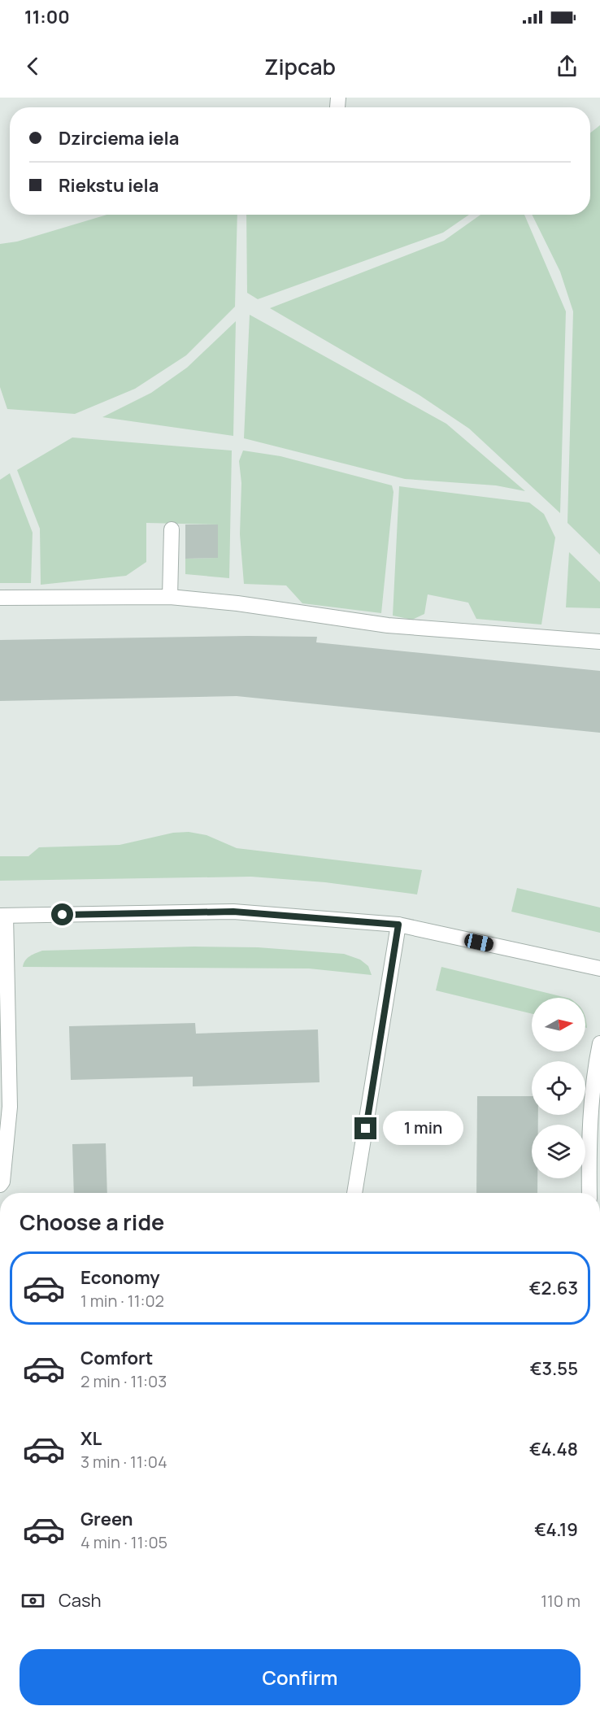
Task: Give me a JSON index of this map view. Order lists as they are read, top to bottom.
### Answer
{
  "north": "right",
  "page": {
    "status": "11:00",
    "header": "Zipcab",
    "banner": ["Dzirciema iela", "Riekstu iela"],
    "bubble": "1 min",
    "heading": "Choose a ride",
    "list": [
      {
        "name": "Economy",
        "note": "1 min · 11:02",
        "value": "€2.63"
      },
      {
        "name": "Comfort",
        "note": "2 min · 11:03",
        "value": "€3.55"
      },
      {
        "name": "XL",
        "note": "3 min · 11:04",
        "value": "€4.48"
      },
      {
        "name": "Green",
        "note": "4 min · 11:05",
        "value": "€4.19"
      }
    ],
    "pay": ["Cash", "110 m"],
    "buttons": "Confirm"
  }
}
